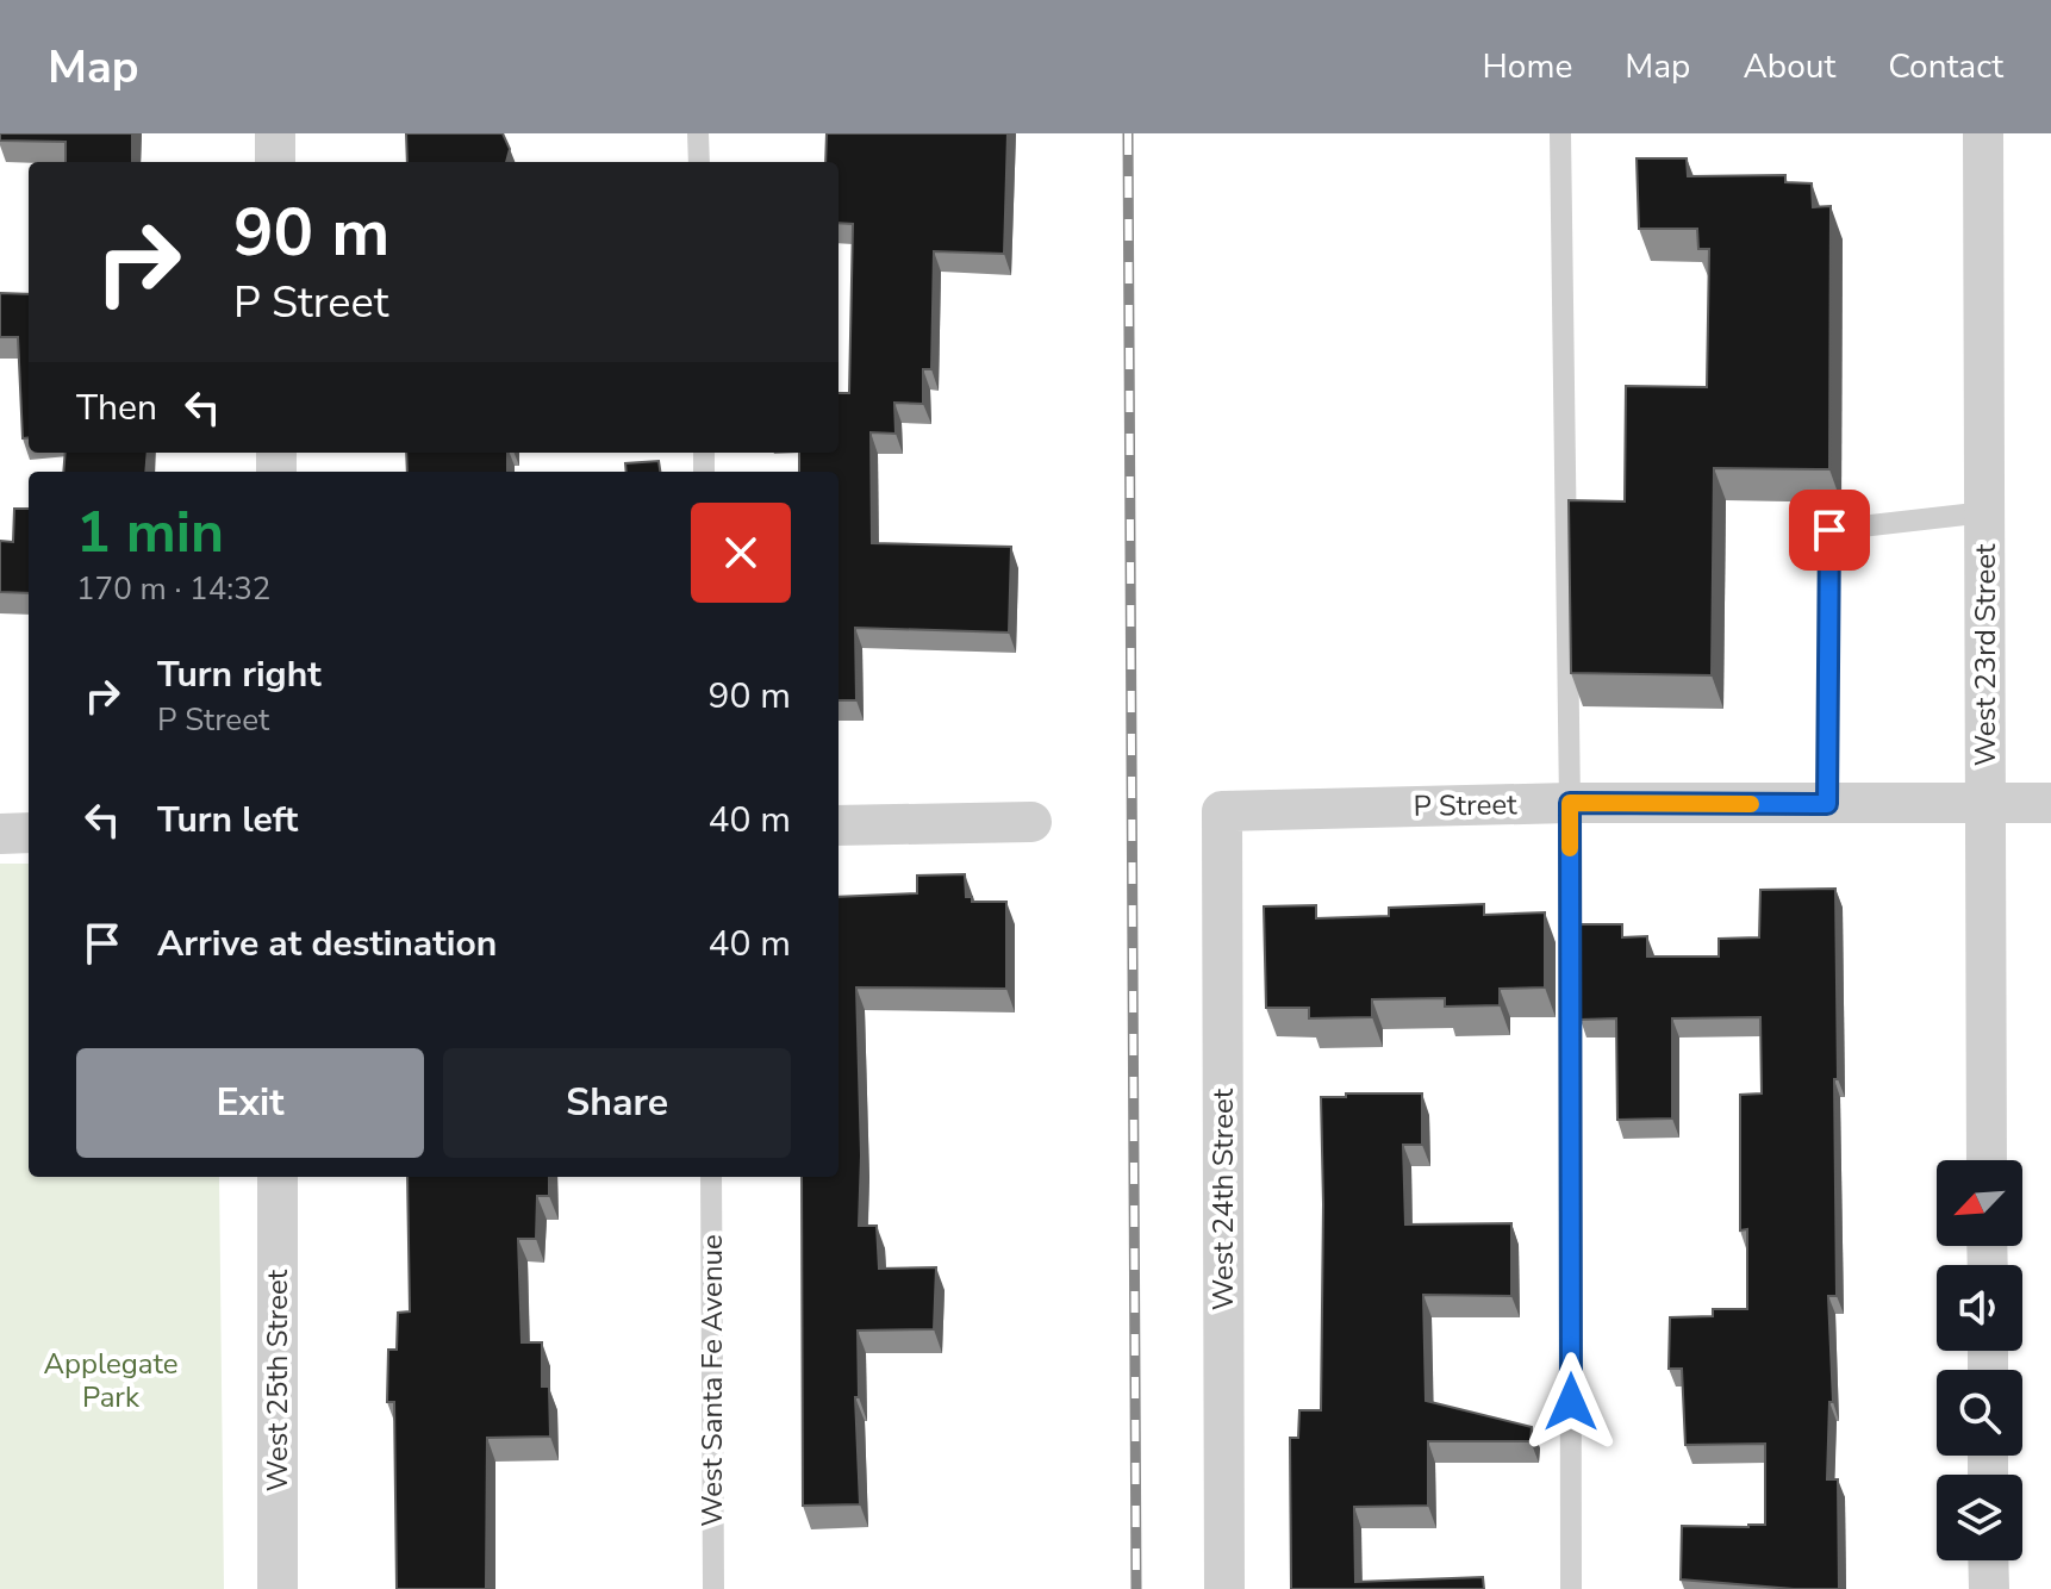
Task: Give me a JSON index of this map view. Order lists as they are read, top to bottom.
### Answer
{
  "streets": {
    "street": [
      "West 23rd Street",
      "P Street",
      "West 24th Street",
      "West 25th Street"
    ],
    "lane": ["West Santa Fe Avenue"]
  },
  "crossings": [
    ["West 23rd Street", "P Street"],
    ["P Street", "West 24th Street"]
  ],
  "parks": ["Applegate Park"],
  "north": "bottom left",
  "page": {
    "header": "Map",
    "nav": [
      "Home",
      "Map",
      "About",
      "Contact"
    ],
    "turn": ["90 m", "P Street"],
    "then": "Then",
    "heading": ["1 min", "170 m · 14:32"],
    "list": [
      {
        "name": "Turn right",
        "note": "P Street",
        "value": "90 m"
      },
      {
        "name": "Turn left",
        "value": "40 m"
      },
      {
        "name": "Arrive at destination",
        "value": "40 m"
      }
    ],
    "buttons": ["Exit", "Share"]
  }
}
